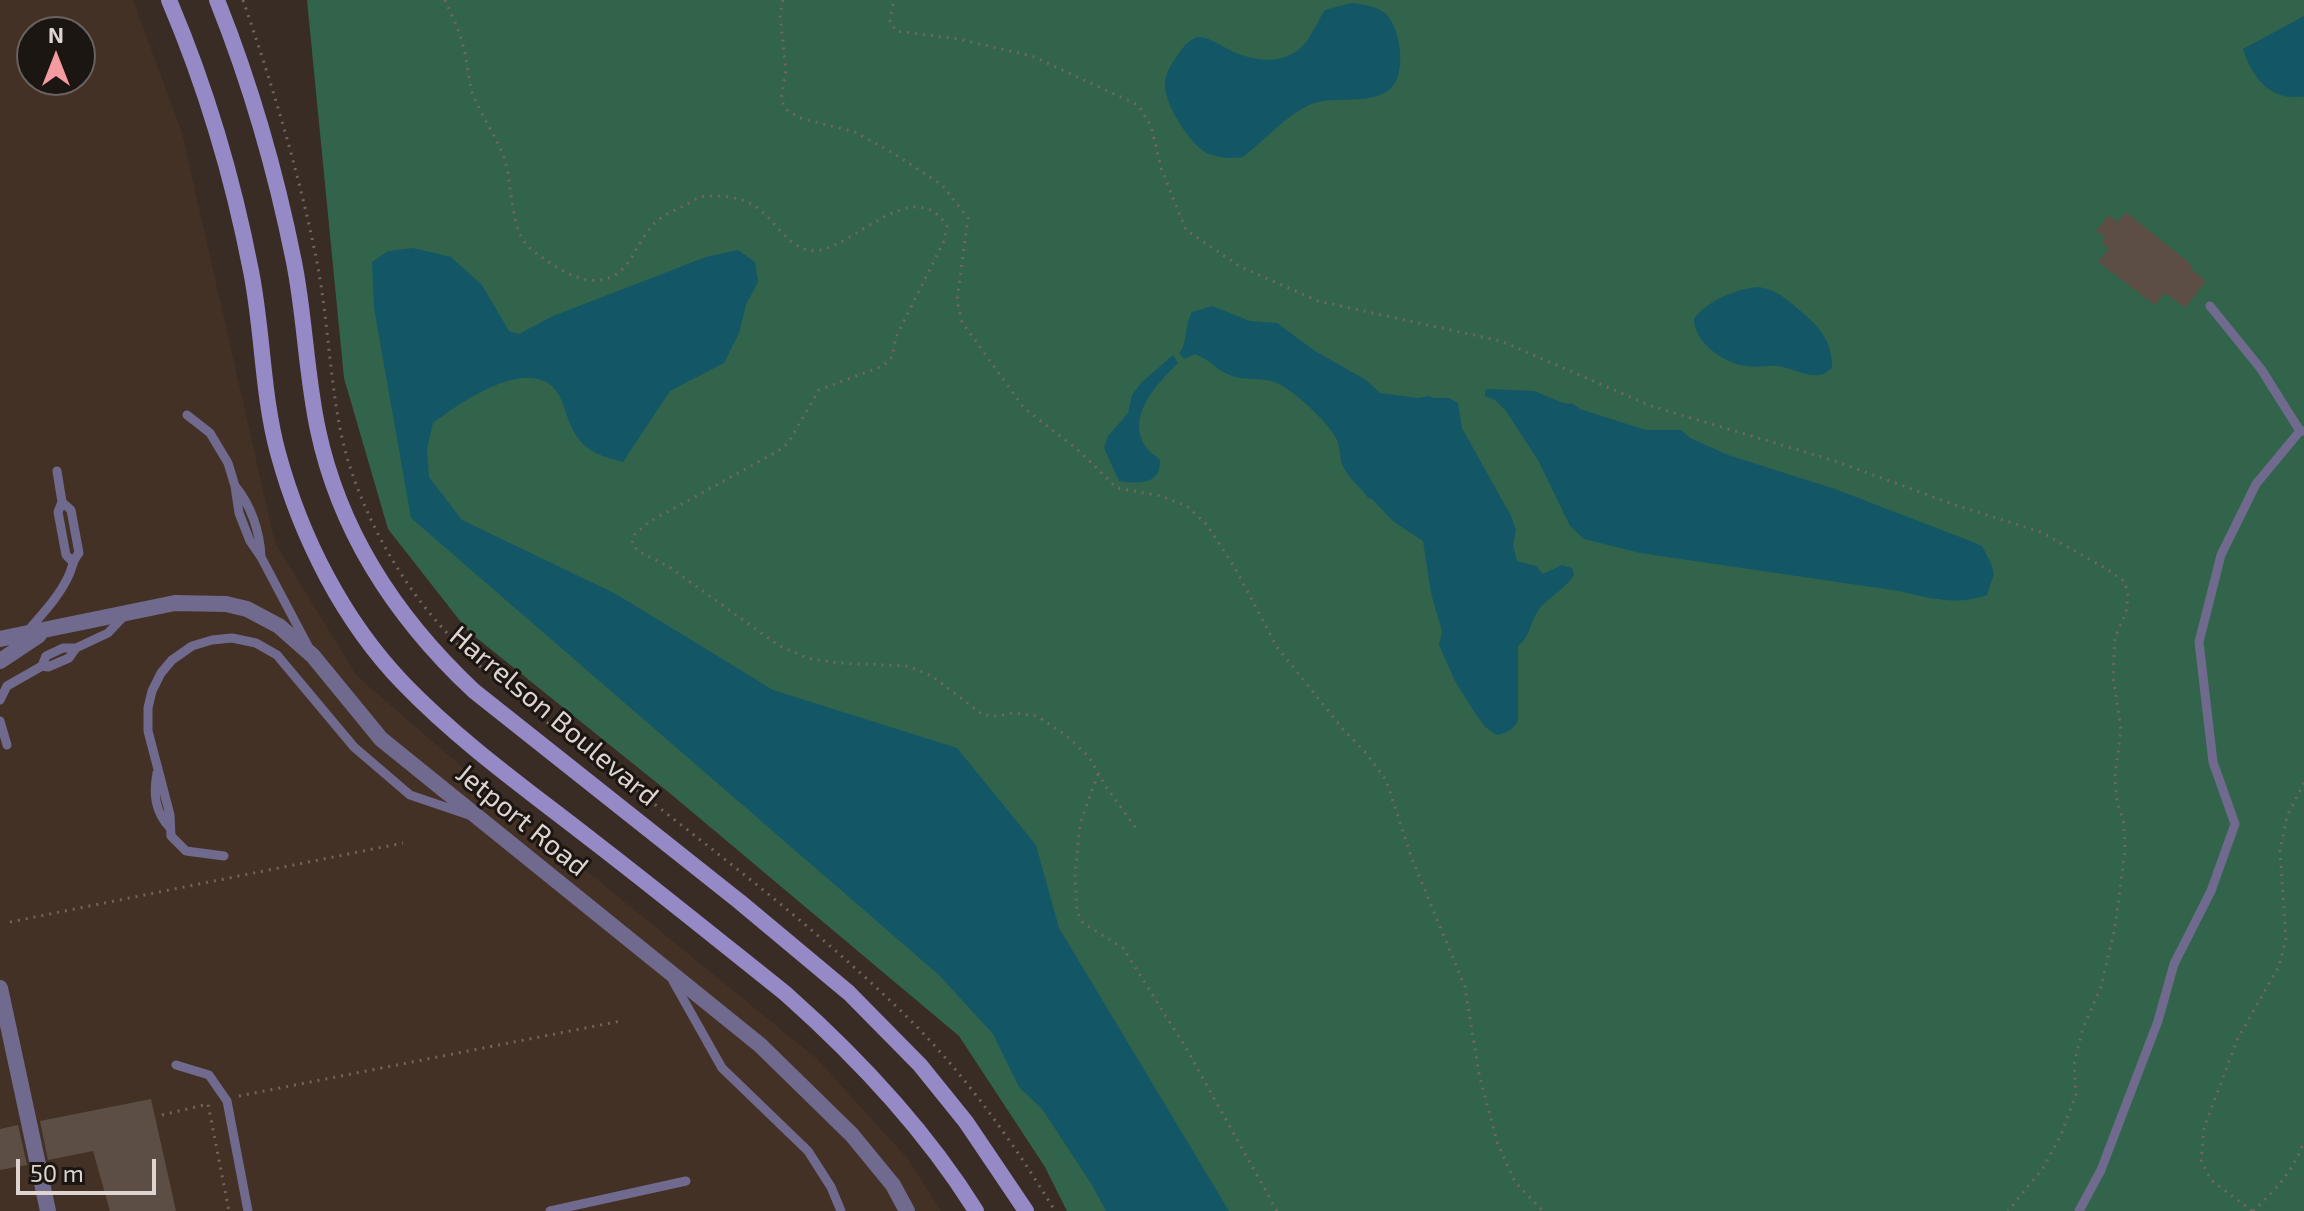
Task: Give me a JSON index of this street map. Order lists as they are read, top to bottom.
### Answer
{
  "streets": {
    "main road": ["Harrelson Boulevard"],
    "street": ["Jetport Road"]
  },
  "scale_bar": "50 m",
  "north": "top"
}
